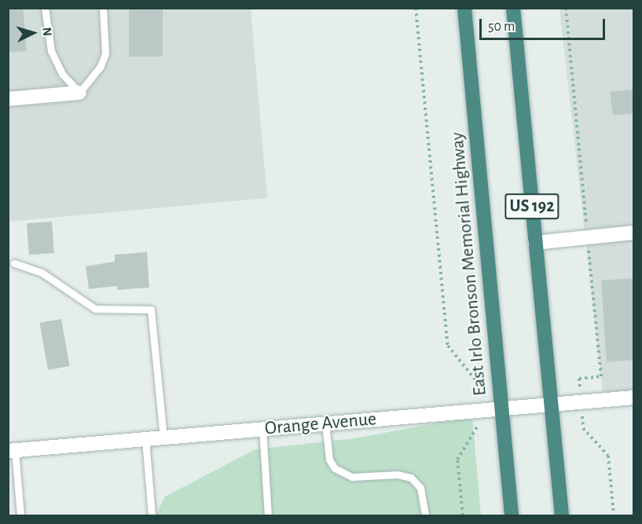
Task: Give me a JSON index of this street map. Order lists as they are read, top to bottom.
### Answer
{
  "streets": {
    "highway": ["US 192", "East Irlo Bronson Memorial Highway"],
    "street": ["Orange Avenue"]
  },
  "crossings": [
    ["US 192", "Orange Avenue"],
    ["East Irlo Bronson Memorial Highway", "Orange Avenue"]
  ],
  "scale_bar": "50 m",
  "north": "right"
}
